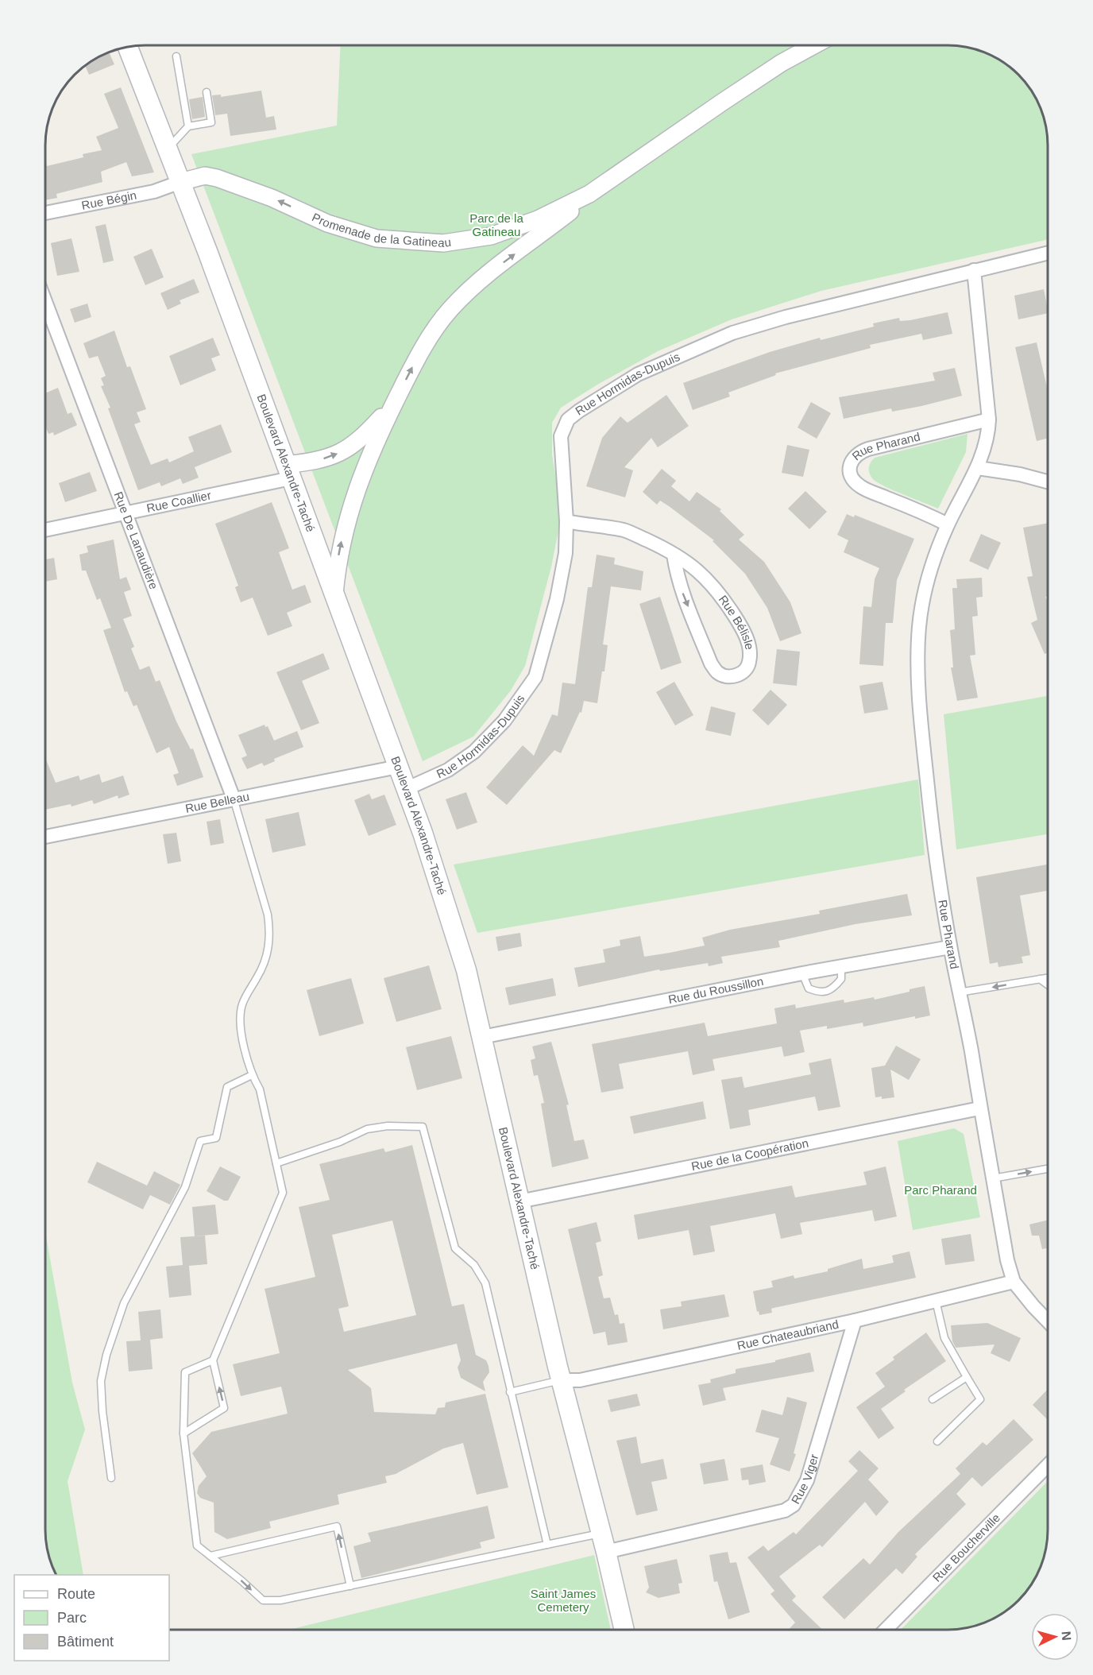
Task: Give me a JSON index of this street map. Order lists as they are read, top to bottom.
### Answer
{
  "streets": {
    "main road": ["Boulevard Alexandre-Taché"],
    "street": [
      "Rue Bégin",
      "Promenade de la Gatineau",
      "Rue Hormidas-Dupuis",
      "Rue Pharand",
      "Rue Coallier",
      "Rue De Lanaudière",
      "Rue Bélisle",
      "Rue Belleau",
      "Rue du Roussillon",
      "Rue de la Coopération",
      "Rue Chateaubriand",
      "Rue Viger",
      "Rue Boucherville"
    ]
  },
  "crossings": [
    ["Rue Bégin", "Promenade de la Gatineau"],
    ["Rue Bégin", "Boulevard Alexandre-Taché"],
    ["Promenade de la Gatineau", "Boulevard Alexandre-Taché"],
    ["Promenade de la Gatineau", "Rue Coallier"],
    ["Rue Hormidas-Dupuis", "Rue Pharand"],
    ["Rue Hormidas-Dupuis", "Boulevard Alexandre-Taché"],
    ["Rue Hormidas-Dupuis", "Rue Bélisle"],
    ["Rue Pharand", "Rue du Roussillon"],
    ["Rue Pharand", "Rue de la Coopération"],
    ["Rue Pharand", "Rue Chateaubriand"],
    ["Boulevard Alexandre-Taché", "Rue Coallier"],
    ["Boulevard Alexandre-Taché", "Rue Belleau"],
    ["Boulevard Alexandre-Taché", "Rue du Roussillon"],
    ["Boulevard Alexandre-Taché", "Rue de la Coopération"],
    ["Boulevard Alexandre-Taché", "Rue Chateaubriand"],
    ["Boulevard Alexandre-Taché", "Rue Viger"],
    ["Rue Coallier", "Rue De Lanaudière"],
    ["Rue De Lanaudière", "Rue Belleau"],
    ["Rue Chateaubriand", "Rue Viger"]
  ],
  "parks": ["Parc de la Gatineau", "Parc Pharand", "Saint James Cemetery"],
  "legend": ["Route", "Parc", "Bâtiment"],
  "north": "right"
}
